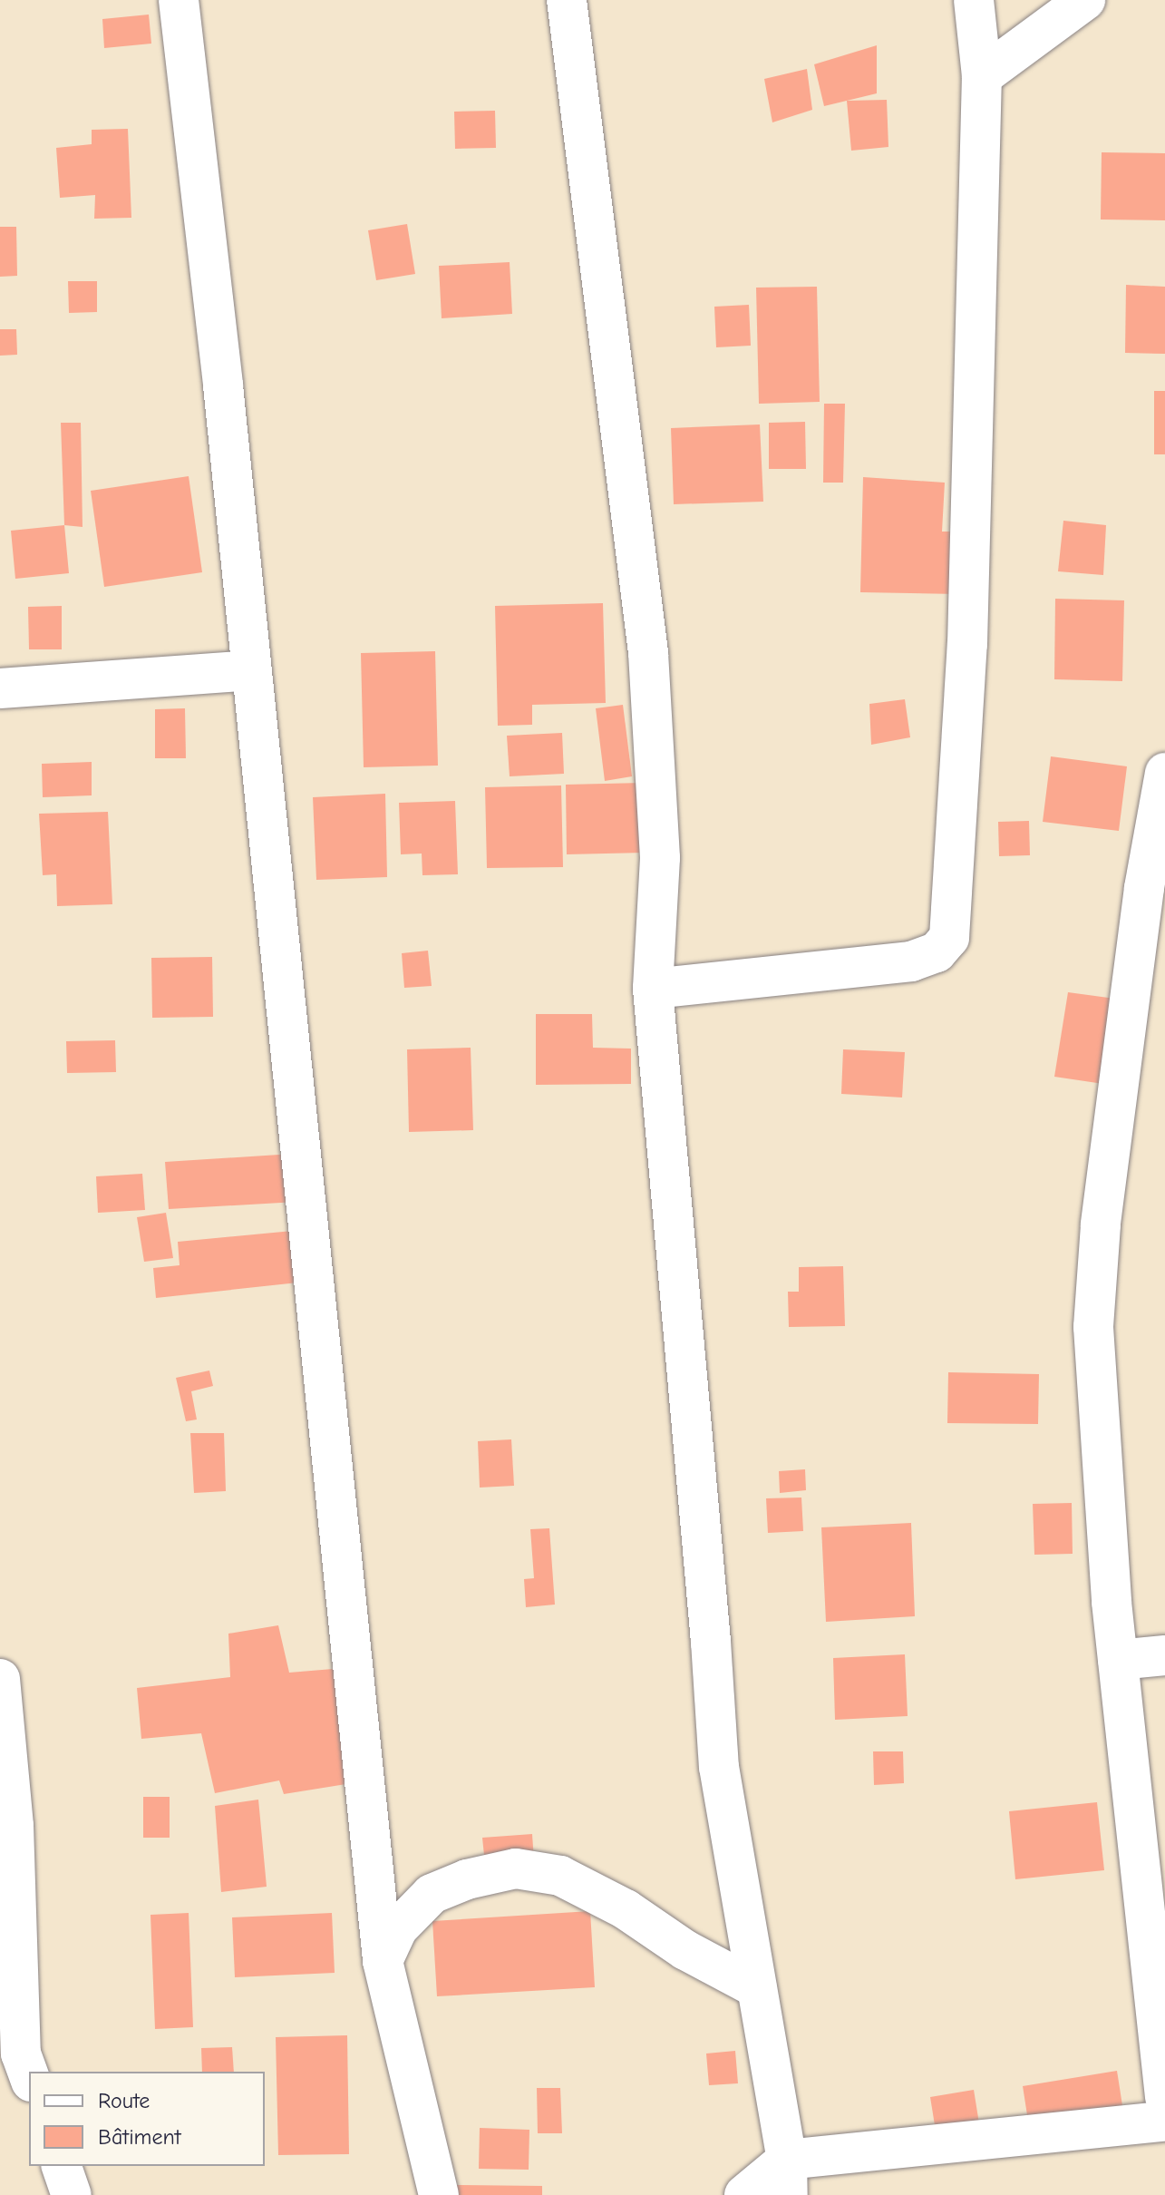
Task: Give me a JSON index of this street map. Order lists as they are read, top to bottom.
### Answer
{
  "legend": ["Route", "Bâtiment"]
}
